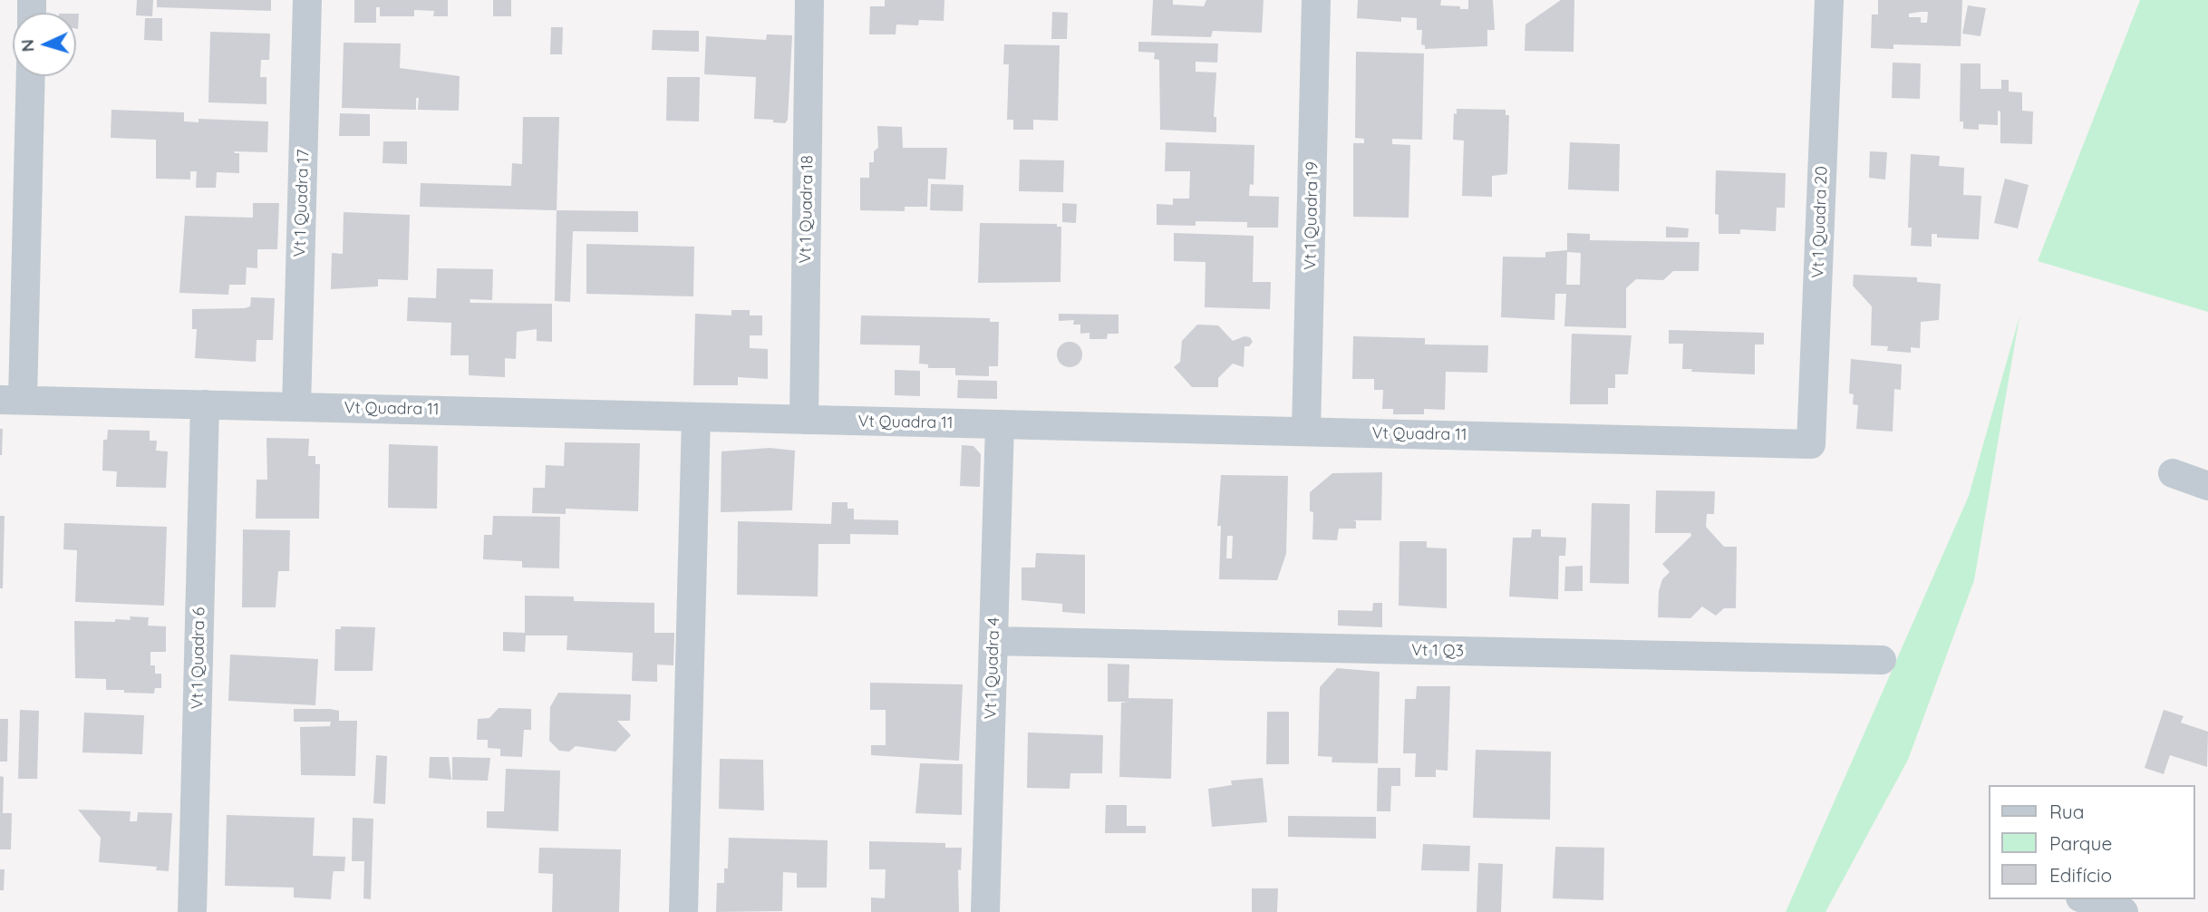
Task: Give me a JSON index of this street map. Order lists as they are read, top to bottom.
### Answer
{
  "streets": {
    "street": [
      "Vt 1 Quadra 17",
      "Vt 1 Quadra 18",
      "Vt 1 Quadra 19",
      "Vt 1 Quadra 20",
      "Vt Quadra 11",
      "Vt 1 Q3",
      "Vt 1 Quadra 6",
      "Vt 1 Quadra 4"
    ]
  },
  "crossings": [
    ["Vt 1 Quadra 17", "Vt Quadra 11"],
    ["Vt 1 Quadra 18", "Vt Quadra 11"],
    ["Vt 1 Quadra 19", "Vt Quadra 11"],
    ["Vt 1 Quadra 20", "Vt Quadra 11"],
    ["Vt Quadra 11", "Vt 1 Quadra 6"],
    ["Vt Quadra 11", "Vt 1 Quadra 4"],
    ["Vt 1 Q3", "Vt 1 Quadra 4"]
  ],
  "legend": ["Rua", "Parque", "Edifício"],
  "north": "left"
}
